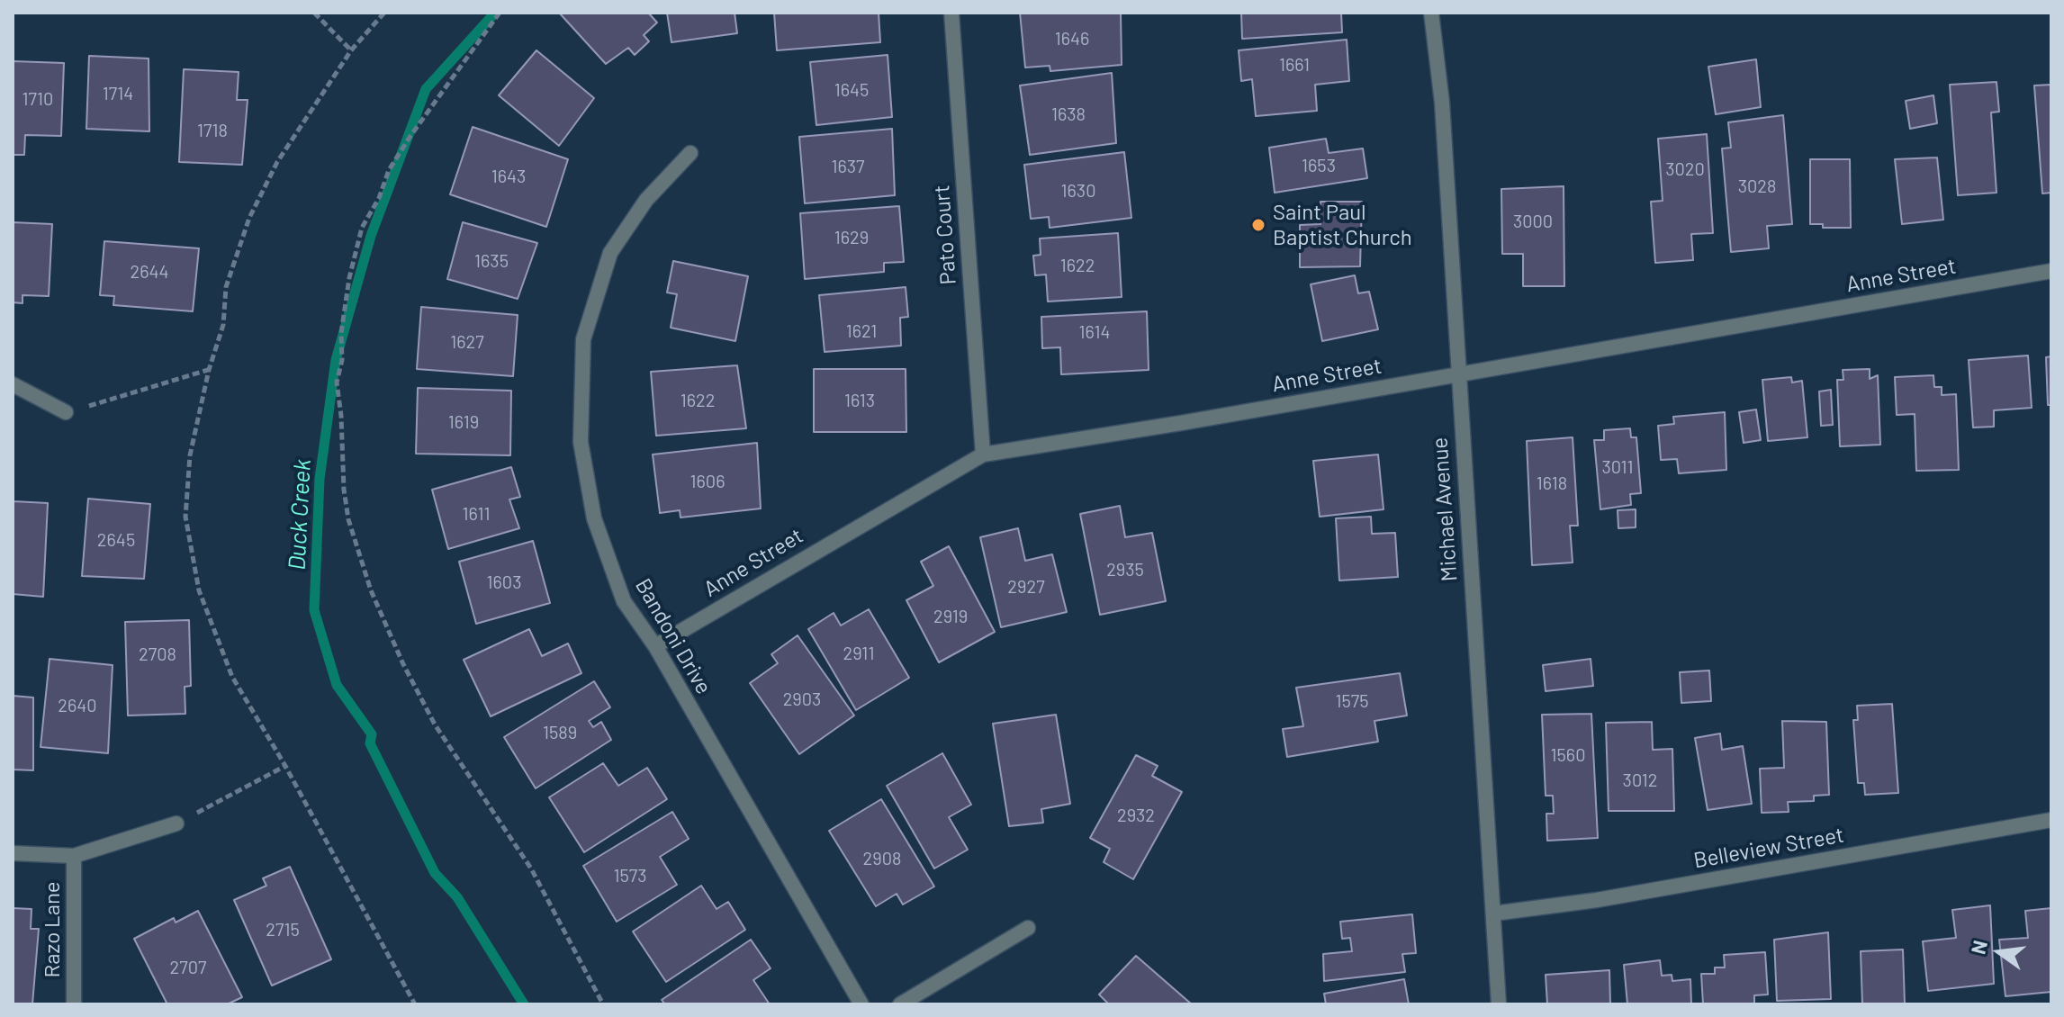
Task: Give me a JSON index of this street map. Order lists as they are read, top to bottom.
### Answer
{
  "streets": {
    "street": [
      "Pato Court",
      "Anne Street",
      "Michael Avenue",
      "Bandoni Drive",
      "Belleview Street",
      "Razo Lane"
    ]
  },
  "crossings": [
    ["Pato Court", "Anne Street"],
    ["Anne Street", "Michael Avenue"],
    ["Anne Street", "Bandoni Drive"],
    ["Michael Avenue", "Belleview Street"]
  ],
  "water": ["Duck Creek"],
  "places": ["Saint Paul Baptist Church"],
  "house_numbers": [
    "1646",
    "1661",
    "1645",
    "1714",
    "1710",
    "1638",
    "1718",
    "1653",
    "1637",
    "3020",
    "1643",
    "3028",
    "1630",
    "3000",
    "1629",
    "1635",
    "1622",
    "2644",
    "1621",
    "1614",
    "1627",
    "1622",
    "1613",
    "1619",
    "3011",
    "1606",
    "1618",
    "1611",
    "2645",
    "2935",
    "1603",
    "2927",
    "2919",
    "2911",
    "2708",
    "2903",
    "1575",
    "2640",
    "1589",
    "1560",
    "3012",
    "2932",
    "2908",
    "1573",
    "2715",
    "2707"
  ],
  "north": "left"
}
